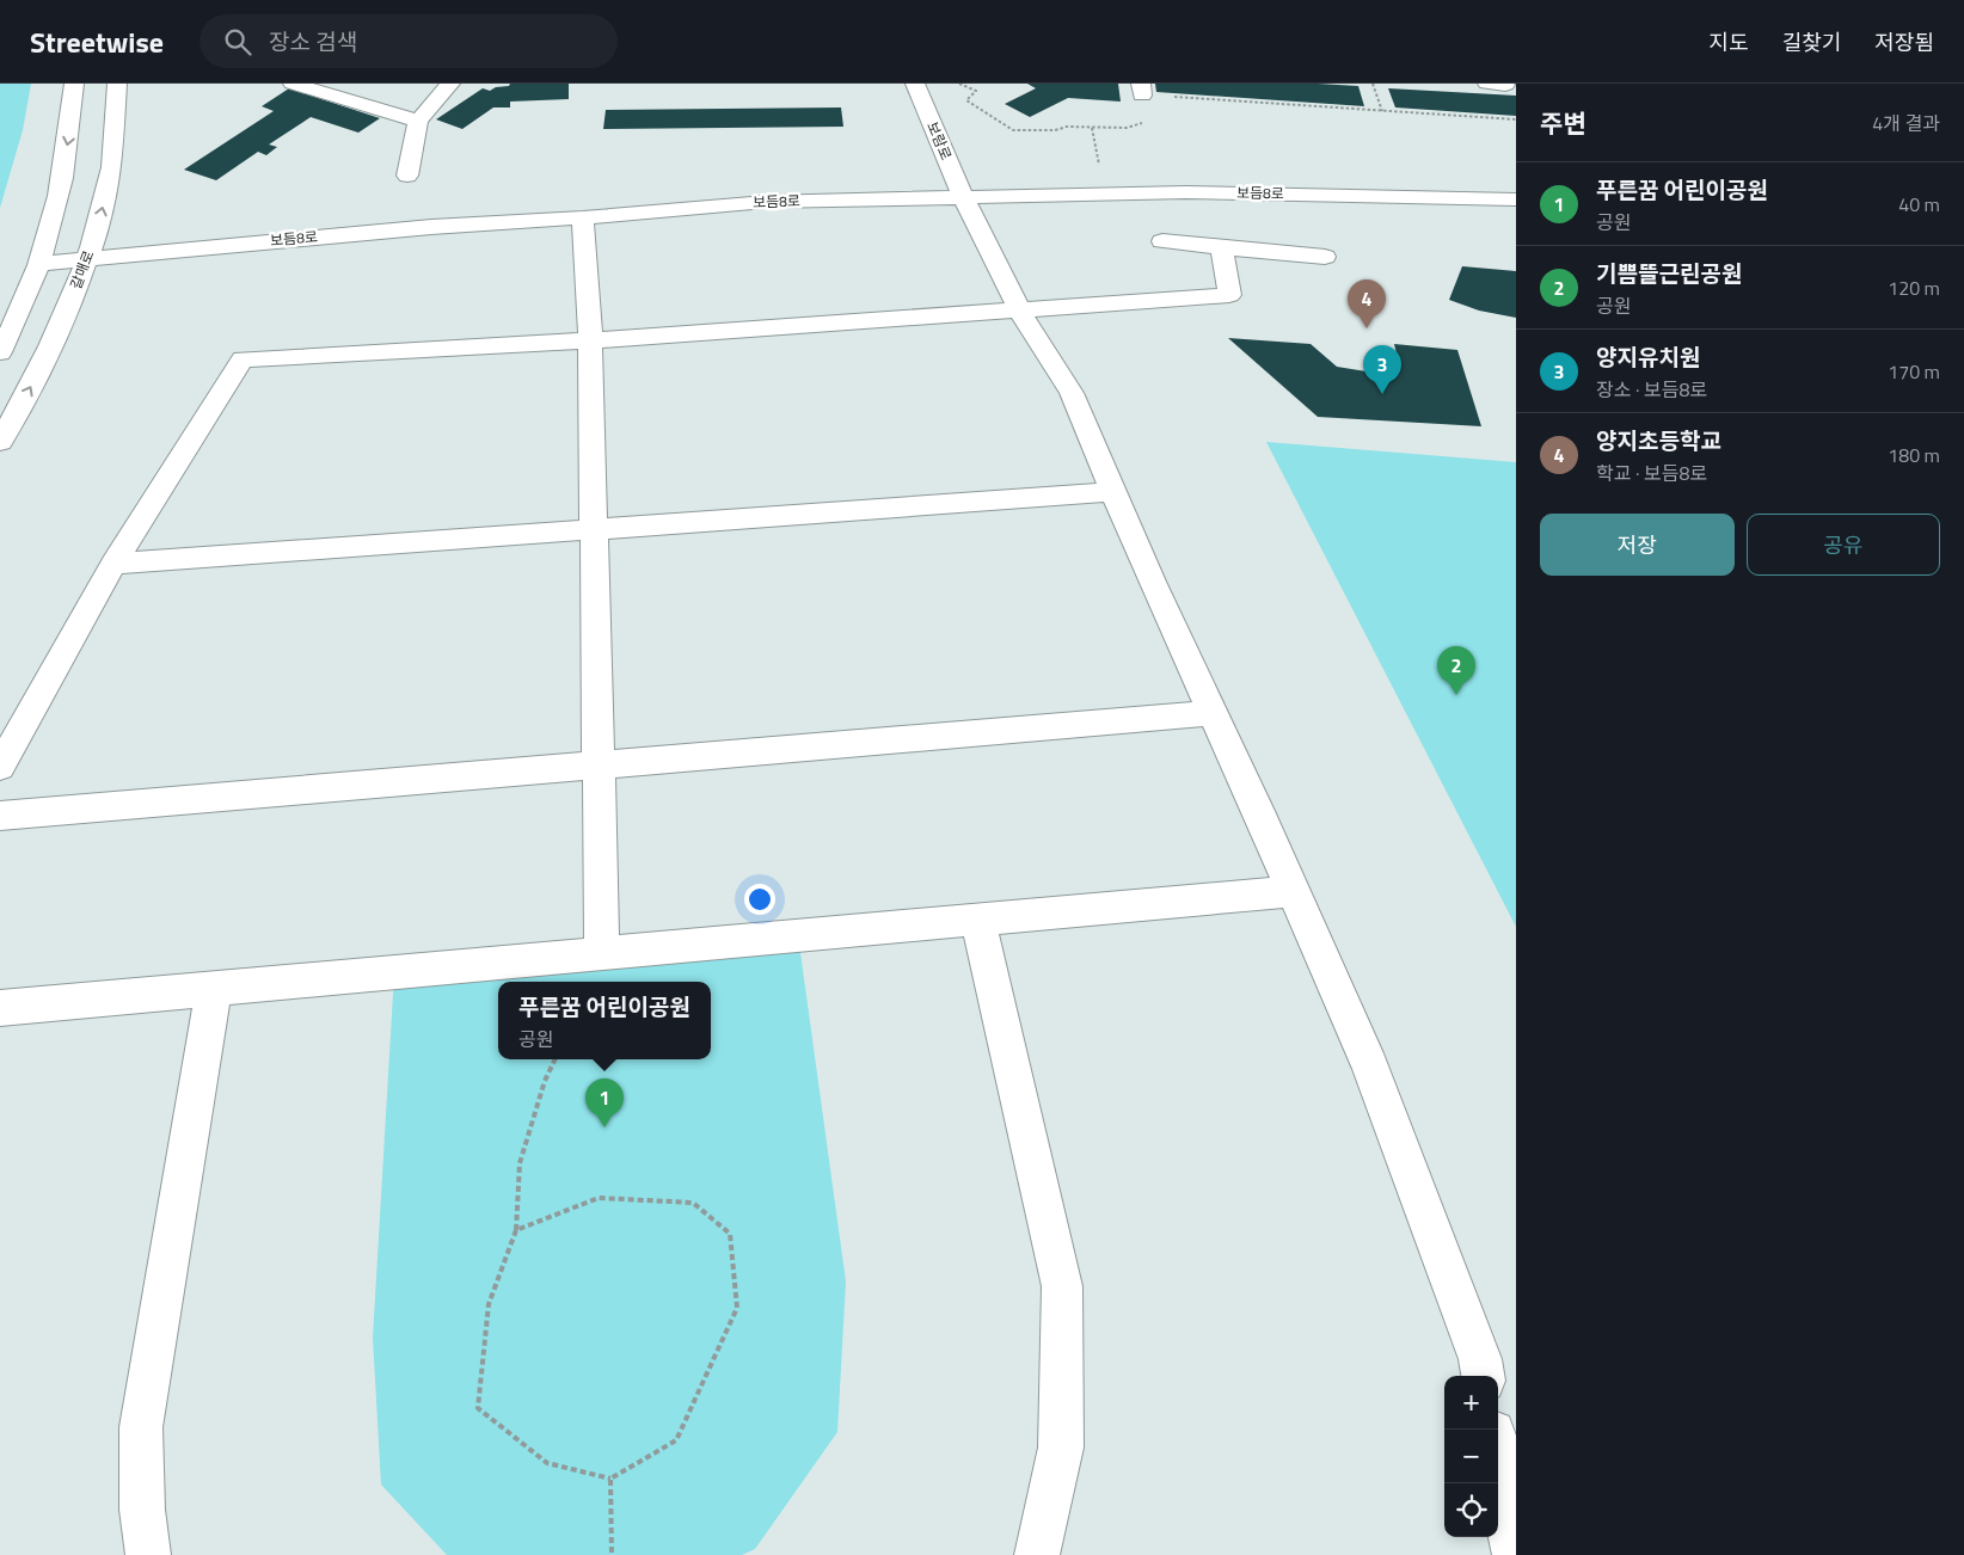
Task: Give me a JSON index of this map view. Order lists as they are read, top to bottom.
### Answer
{
  "streets": {
    "street": ["보람로", "보듬8로", "갈매로"]
  },
  "crossings": [
    ["보람로", "보듬8로"],
    ["보듬8로", "갈매로"]
  ],
  "page": {
    "header": "Streetwise",
    "search": "장소 검색",
    "nav": ["지도", "길찾기", "저장됨"],
    "heading": ["주변", "4개 결과"],
    "list": [
      {
        "mark": "1",
        "name": "푸른꿈 어린이공원",
        "note": "공원",
        "value": "40 m"
      },
      {
        "mark": "2",
        "name": "기쁨뜰근린공원",
        "note": "공원",
        "value": "120 m"
      },
      {
        "mark": "3",
        "name": "양지유치원",
        "note": "장소 · 보듬8로",
        "value": "170 m"
      },
      {
        "mark": "4",
        "name": "양지초등학교",
        "note": "학교 · 보듬8로",
        "value": "180 m"
      }
    ],
    "pins": [
      "4",
      "3",
      "2",
      "1"
    ],
    "buttons": ["저장", "공유"],
    "popup": ["푸른꿈 어린이공원", "공원"],
    "map_buttons": ["+", "−"]
  }
}
